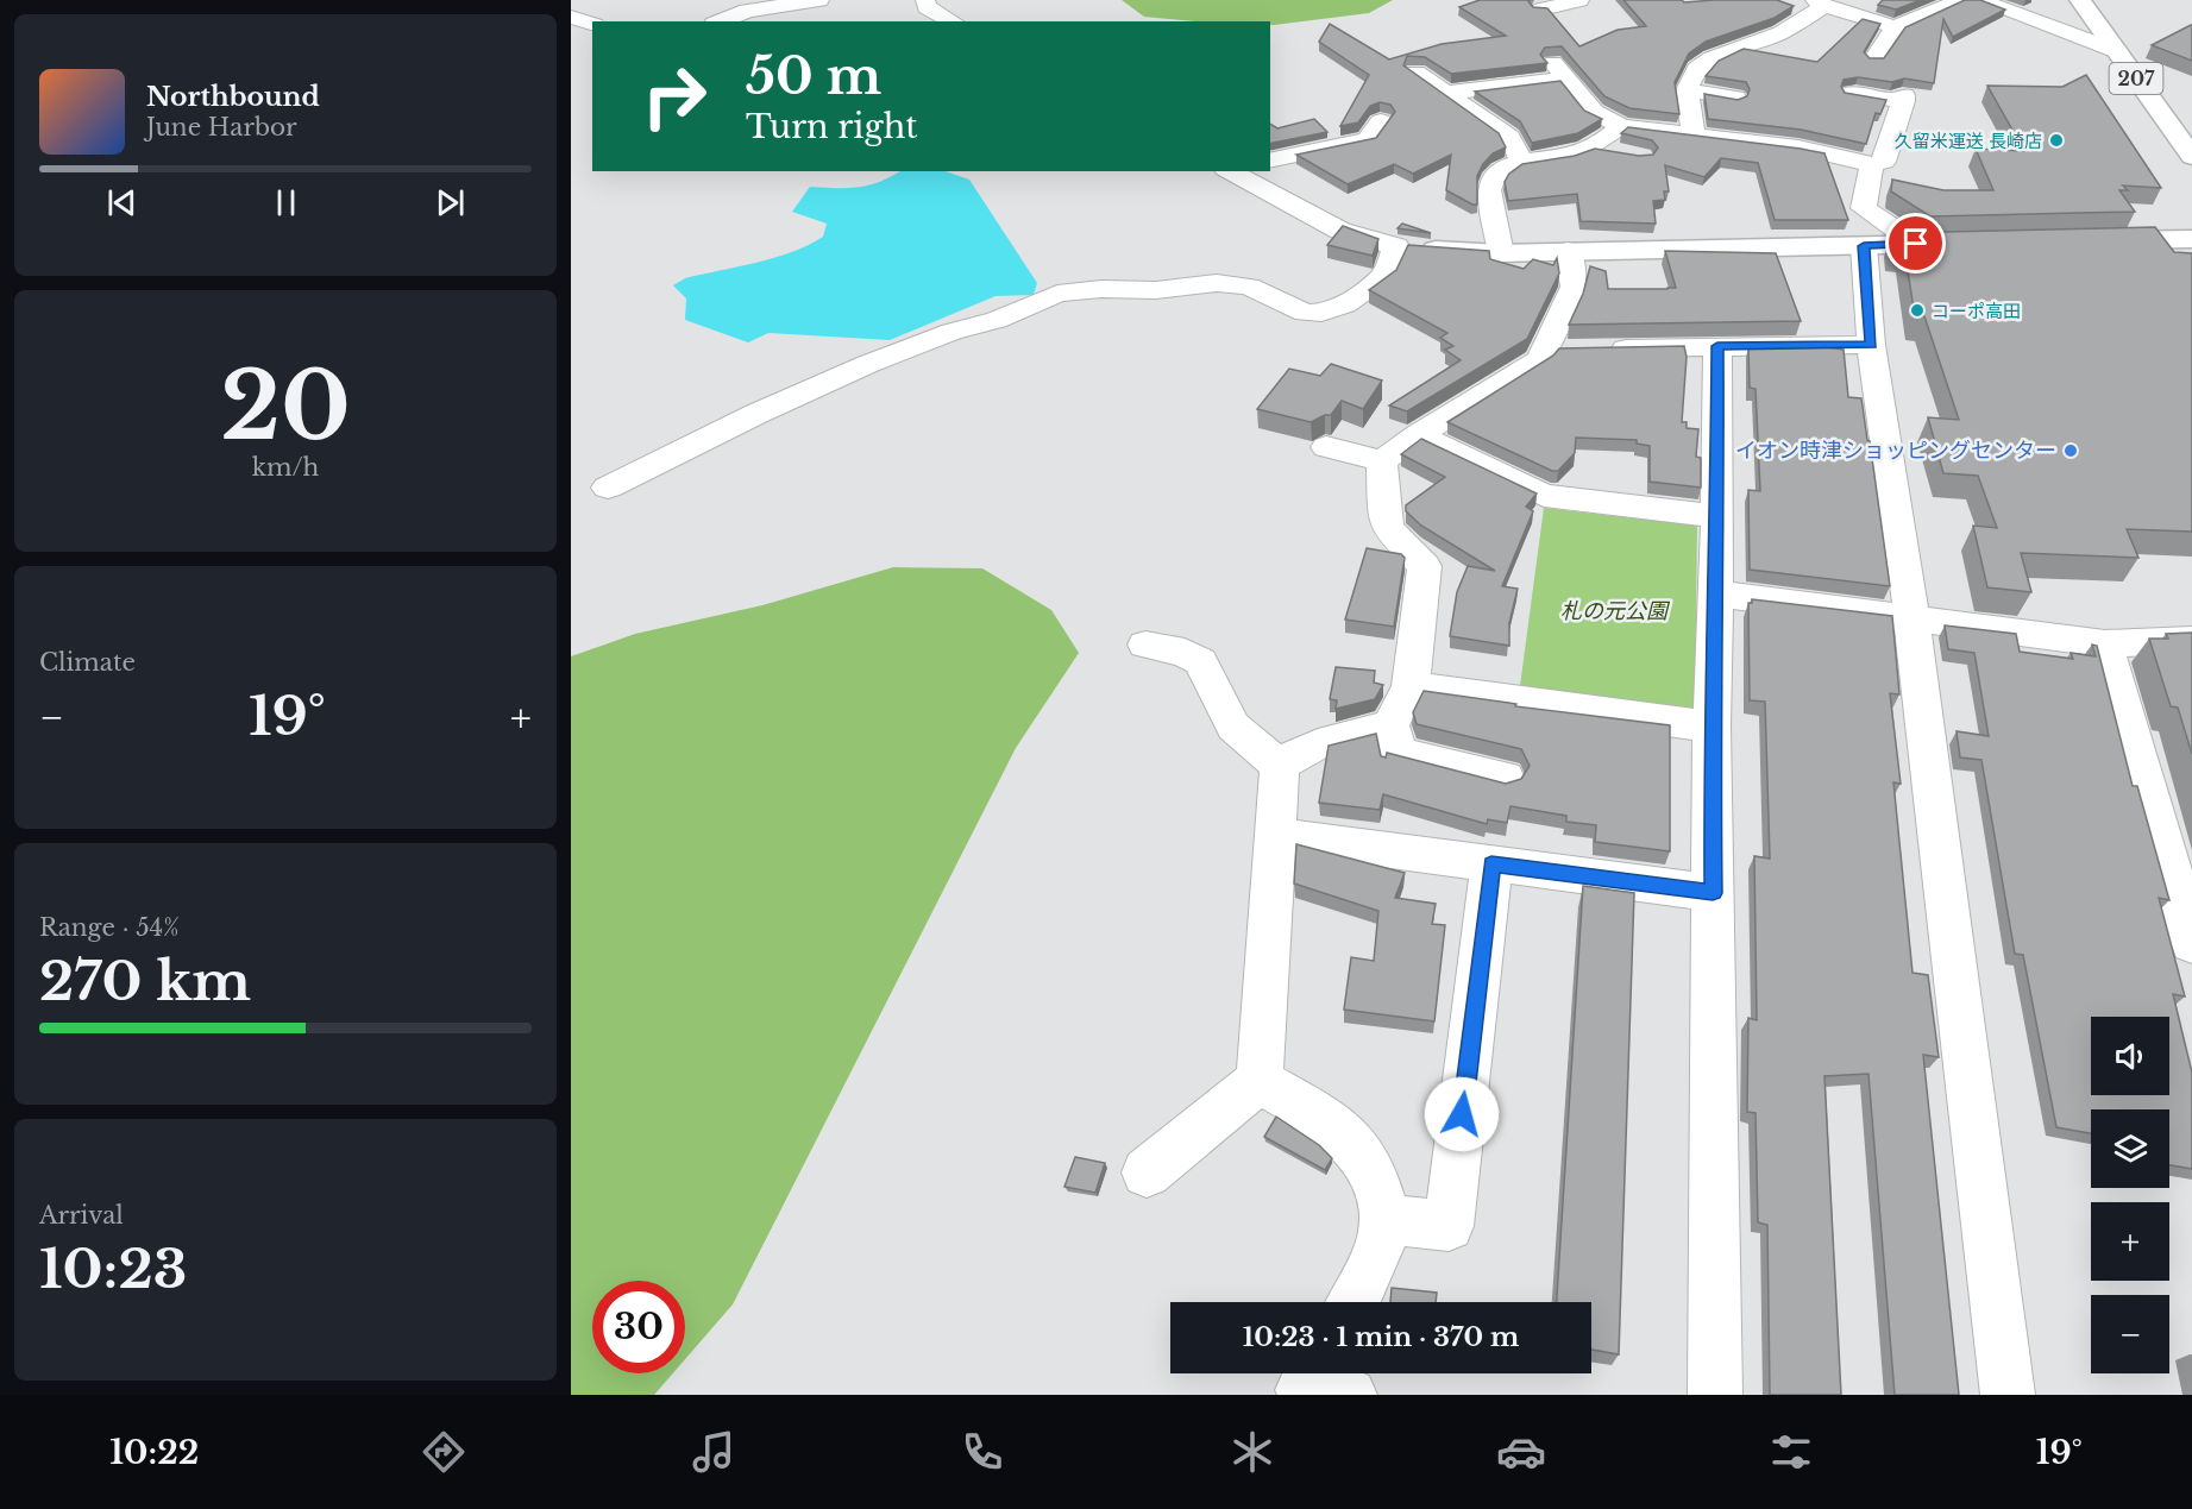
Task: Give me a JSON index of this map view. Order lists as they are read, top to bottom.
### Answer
{
  "streets": {
    "main road": ["207"]
  },
  "parks": ["札の元公園"],
  "places": ["久留米運送 長崎店", "コーポ高田", "イオン時津ショッピングセンター"],
  "page": {
    "turn": ["50 m", "Turn right"],
    "song": ["Northbound", "June Harbor"],
    "tile": [
      ["20", "km/h"],
      "Climate",
      ["Range · 54%", "270 km"],
      ["Arrival", "10:23"]
    ],
    "heat": ["−", "19°", "+"],
    "map_buttons": ["+", "−"],
    "limit": "30",
    "trip": "10:23 · 1 min · 370 m",
    "tabs": ["10:22", "19°"]
  }
}
